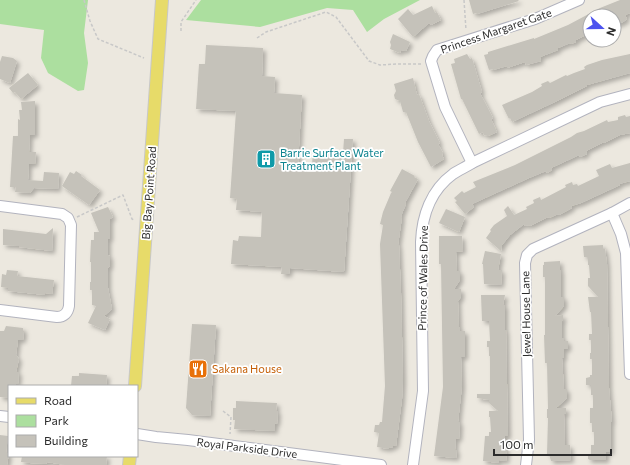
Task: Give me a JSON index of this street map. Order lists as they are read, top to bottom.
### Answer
{
  "streets": {
    "main road": ["Big Bay Point Road"],
    "street": [
      "Princess Margaret Gate",
      "Prince of Wales Drive",
      "Jewel House Lane",
      "Royal Parkside Drive"
    ]
  },
  "crossings": [
    ["Princess Margaret Gate", "Prince of Wales Drive"]
  ],
  "places": {
    "building": ["Barrie Surface Water Treatment Plant"],
    "restaurant": ["Sakana House"]
  },
  "legend": ["Road", "Park", "Building"],
  "scale_bar": "100 m",
  "north": "right"
}
